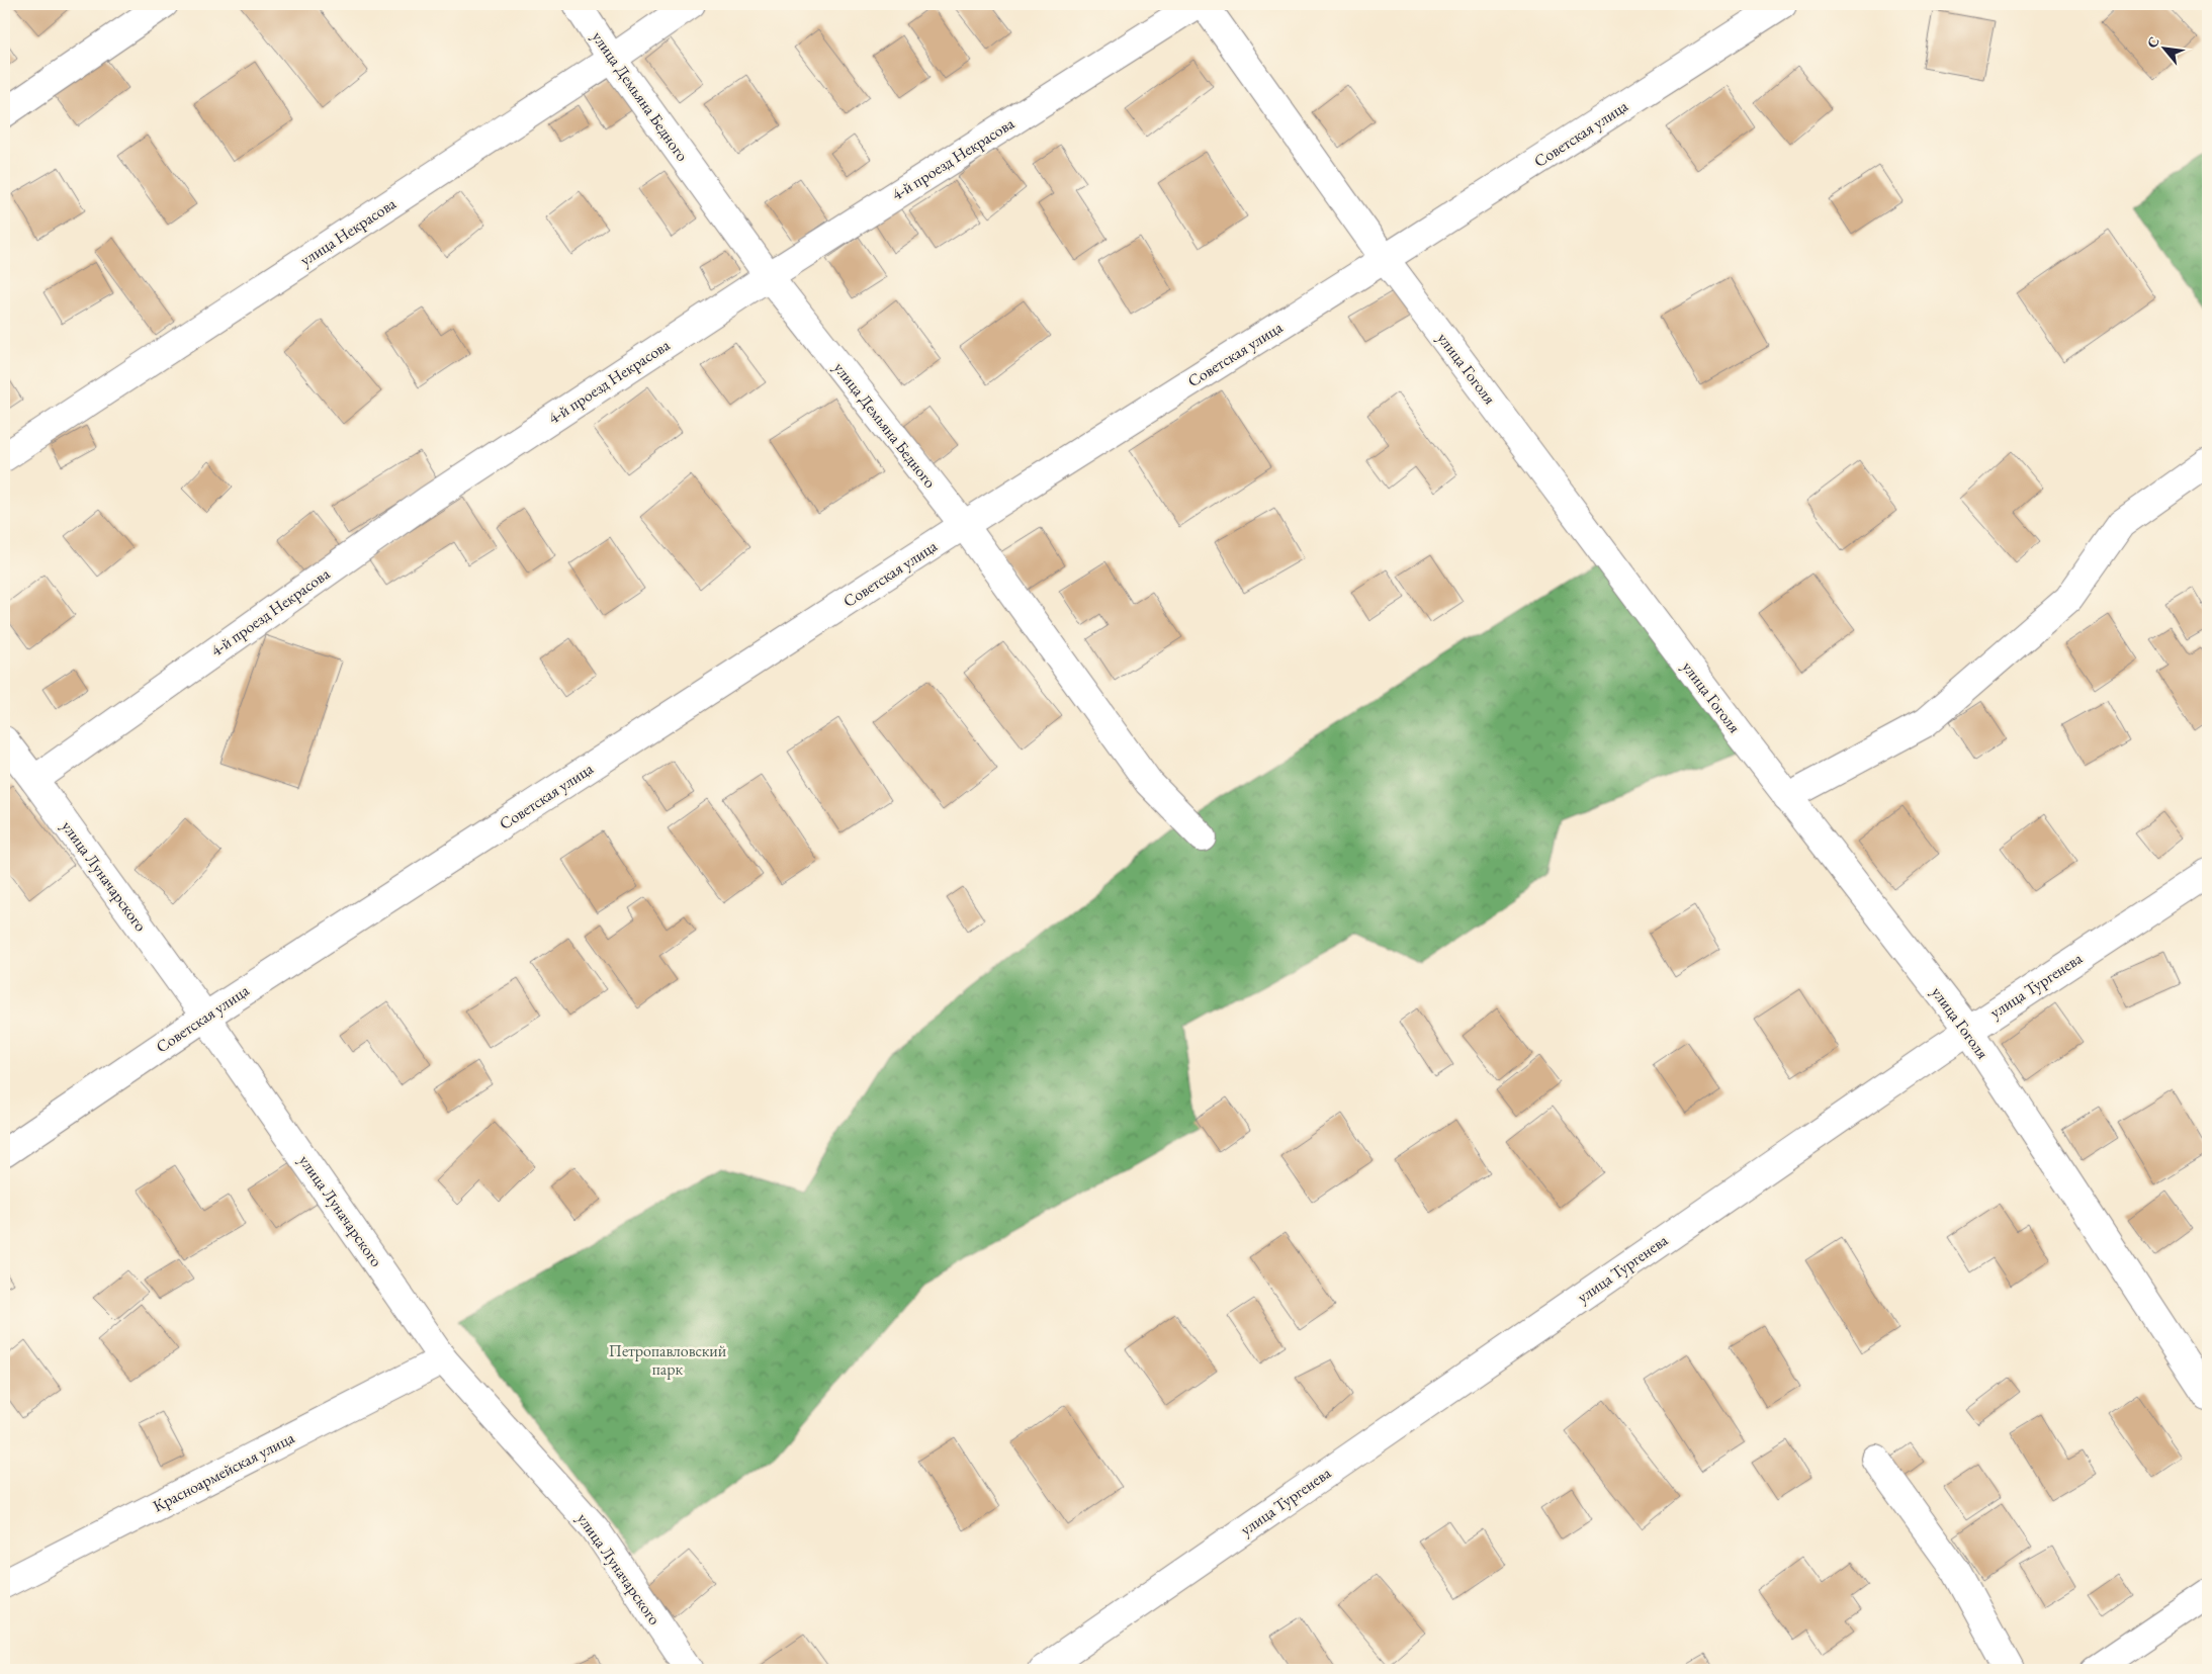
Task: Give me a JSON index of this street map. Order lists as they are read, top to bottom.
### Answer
{
  "streets": {
    "street": [
      "улица Демьяна Бедного",
      "Советская улица",
      "4-й проезд Некрасова",
      "улица Некрасова",
      "улица Гоголя",
      "улица Луначарского",
      "улица Тургенева",
      "Красноармейская улица"
    ]
  },
  "crossings": [
    ["улица Демьяна Бедного", "Советская улица"],
    ["улица Демьяна Бедного", "4-й проезд Некрасова"],
    ["улица Демьяна Бедного", "улица Некрасова"],
    ["Советская улица", "улица Гоголя"],
    ["Советская улица", "улица Луначарского"],
    ["4-й проезд Некрасова", "улица Луначарского"],
    ["улица Гоголя", "улица Тургенева"],
    ["улица Луначарского", "Красноармейская улица"]
  ],
  "parks": ["Петропавловский парк"],
  "north": "top left"
}
